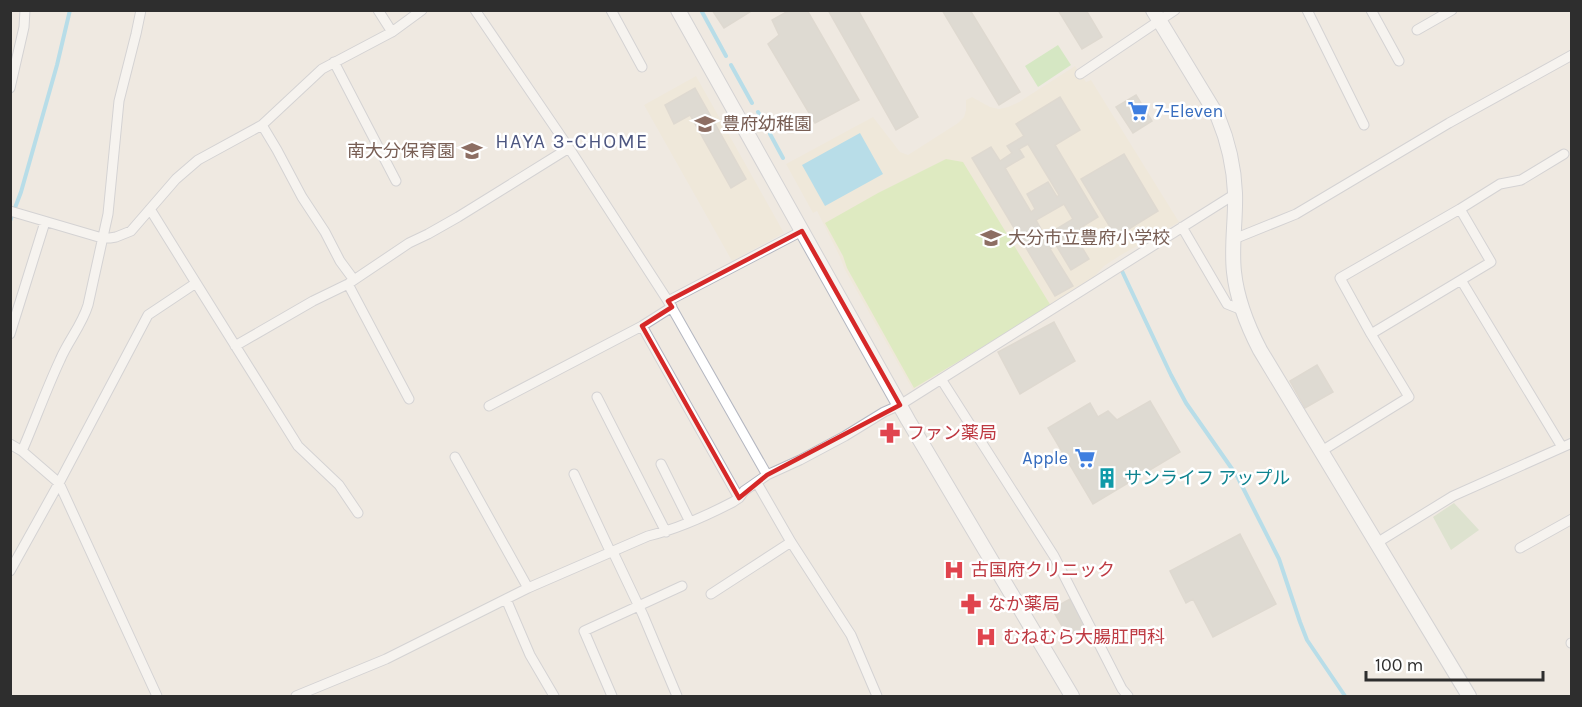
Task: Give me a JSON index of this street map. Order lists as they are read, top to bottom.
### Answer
{
  "districts": ["HAYA 3-CHOME"],
  "places": {
    "supermarket": ["7-Eleven", "Apple"],
    "school or university": ["豊府幼稚園", "南大分保育園", "大分市立豊府小学校"],
    "pharmacy": ["ファン薬局", "なか薬局"],
    "building": ["サンライフ アップル"],
    "hospital": ["古国府クリニック", "むねむら大腸肛門科"]
  },
  "scale_bar": "100 m"
}
